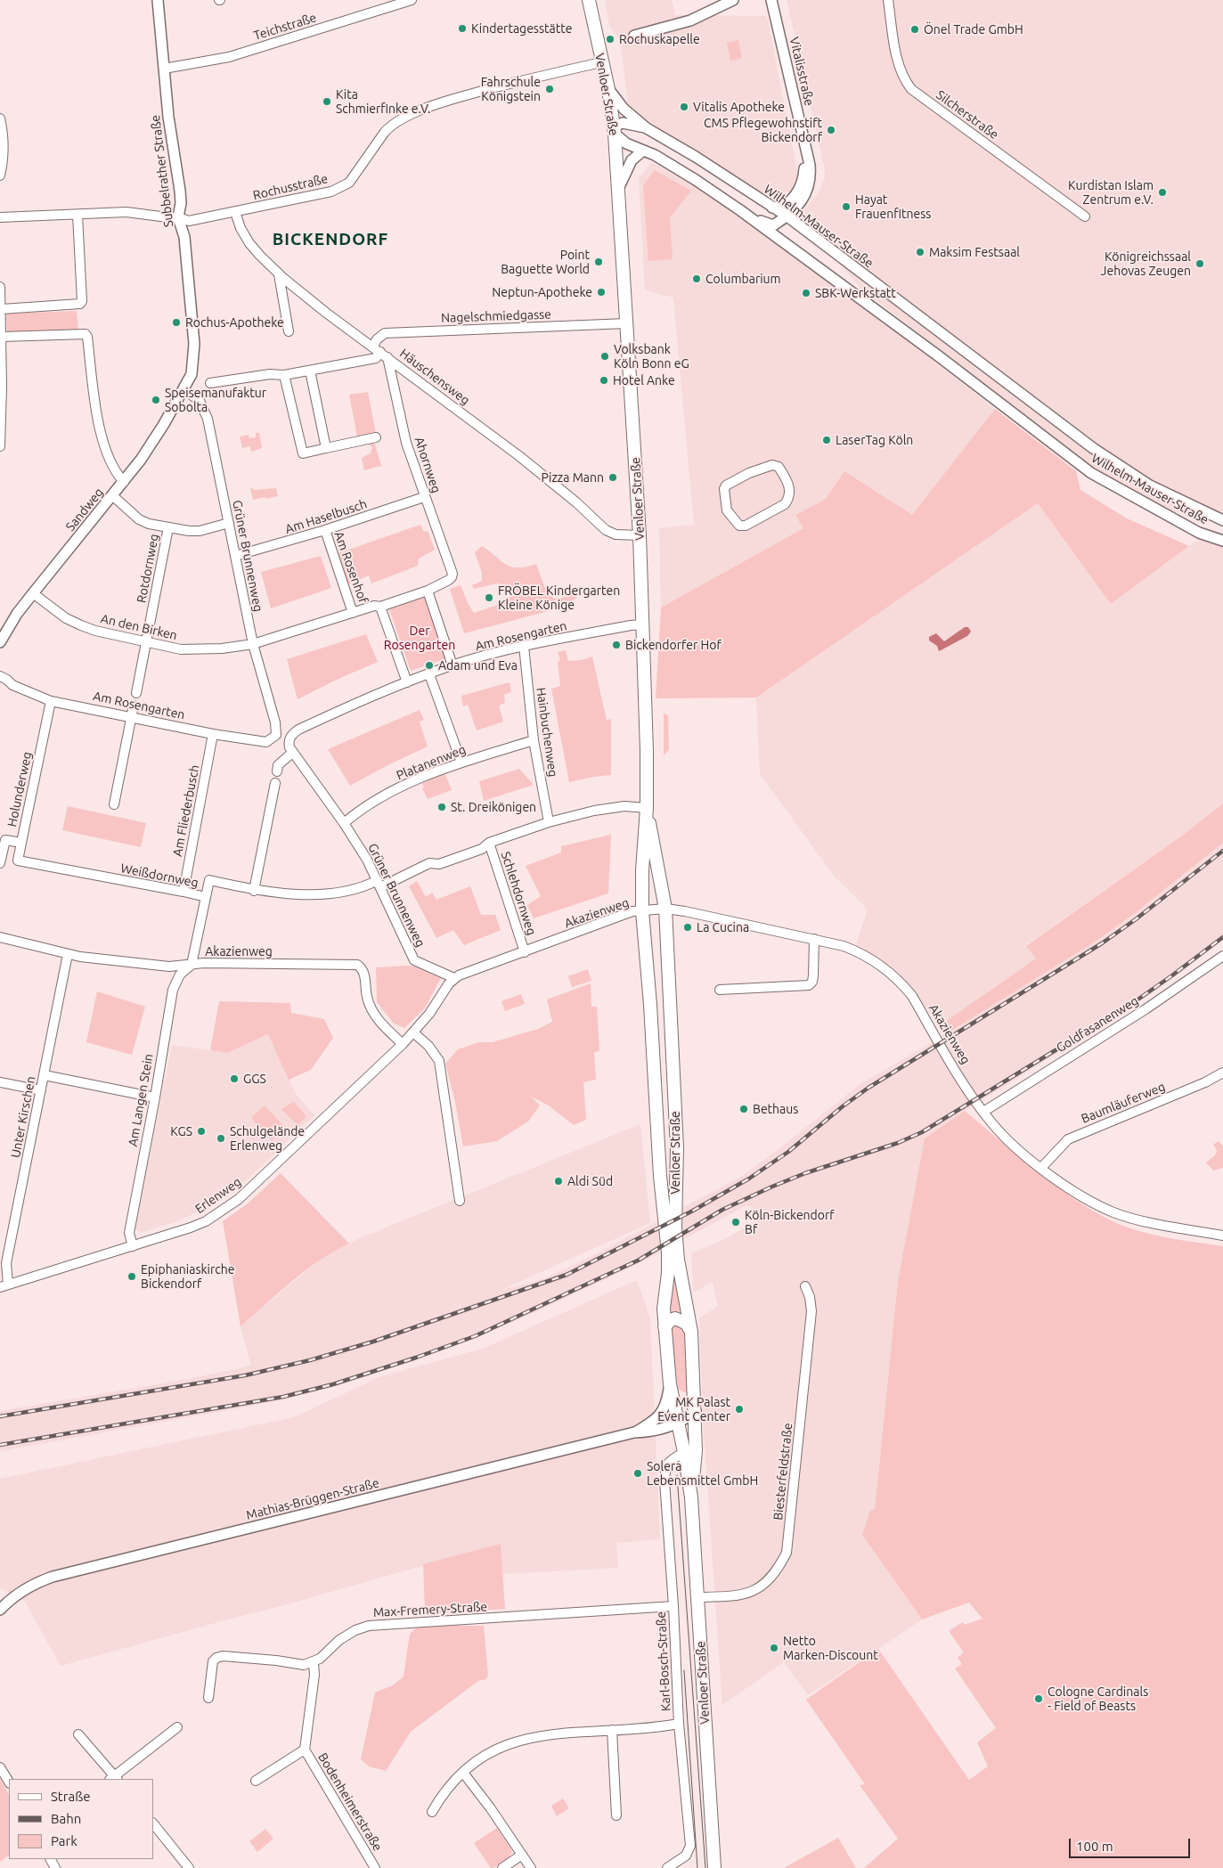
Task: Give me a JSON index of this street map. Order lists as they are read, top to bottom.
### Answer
{
  "streets": {
    "main road": ["Venloer Straße"],
    "street": [
      "Teichstraße",
      "Vitalisstraße",
      "Silcherstraße",
      "Subbelrather Straße",
      "Rochusstraße",
      "Wilhelm-Mauser-Straße",
      "Nagelschmiedgasse",
      "Häuschensweg",
      "Ahornweg",
      "Sandweg",
      "Am Haselbusch",
      "Grüner Brunnenweg",
      "Am Rosenhof",
      "Rotdornweg",
      "An den Birken",
      "Am Rosengarten",
      "Hainbuchenweg",
      "Platanenweg",
      "Holunderweg",
      "Am Fliederbusch",
      "Weißdornweg",
      "Schlehdornweg",
      "Akazienweg",
      "Goldfasanenweg",
      "Am Langen Stein",
      "Baumläuferweg",
      "Unter Kirschen",
      "Erlenweg",
      "Biesterfeldstraße",
      "Mathias-Brüggen-Straße",
      "Max-Fremery-Straße",
      "Karl-Bosch-Straße",
      "Bodenheimerstraße"
    ]
  },
  "crossings": [
    ["Teichstraße", "Subbelrather Straße"],
    ["Vitalisstraße", "Wilhelm-Mauser-Straße"],
    ["Venloer Straße", "Rochusstraße"],
    ["Venloer Straße", "Wilhelm-Mauser-Straße"],
    ["Venloer Straße", "Nagelschmiedgasse"],
    ["Venloer Straße", "Häuschensweg"],
    ["Venloer Straße", "Am Rosengarten"],
    ["Venloer Straße", "Weißdornweg"],
    ["Venloer Straße", "Akazienweg"],
    ["Venloer Straße", "Biesterfeldstraße"],
    ["Venloer Straße", "Mathias-Brüggen-Straße"],
    ["Venloer Straße", "Karl-Bosch-Straße"],
    ["Subbelrather Straße", "Rochusstraße"],
    ["Subbelrather Straße", "Sandweg"],
    ["Subbelrather Straße", "Grüner Brunnenweg"],
    ["Rochusstraße", "Häuschensweg"],
    ["Nagelschmiedgasse", "Häuschensweg"],
    ["Häuschensweg", "Ahornweg"],
    ["Ahornweg", "Am Haselbusch"],
    ["Ahornweg", "Am Rosenhof"],
    ["Sandweg", "Grüner Brunnenweg"],
    ["Sandweg", "An den Birken"],
    ["Am Haselbusch", "Grüner Brunnenweg"],
    ["Am Haselbusch", "Am Rosenhof"],
    ["Grüner Brunnenweg", "An den Birken"],
    ["Grüner Brunnenweg", "Am Rosengarten"],
    ["Grüner Brunnenweg", "Platanenweg"],
    ["Grüner Brunnenweg", "Weißdornweg"],
    ["Grüner Brunnenweg", "Akazienweg"],
    ["Am Rosenhof", "An den Birken"],
    ["Am Rosenhof", "Am Rosengarten"],
    ["Rotdornweg", "An den Birken"],
    ["Am Rosengarten", "Hainbuchenweg"],
    ["Am Rosengarten", "Holunderweg"],
    ["Am Rosengarten", "Am Fliederbusch"],
    ["Hainbuchenweg", "Platanenweg"],
    ["Hainbuchenweg", "Weißdornweg"],
    ["Holunderweg", "Weißdornweg"],
    ["Am Fliederbusch", "Weißdornweg"],
    ["Weißdornweg", "Schlehdornweg"],
    ["Schlehdornweg", "Akazienweg"],
    ["Akazienweg", "Goldfasanenweg"],
    ["Akazienweg", "Am Langen Stein"],
    ["Akazienweg", "Baumläuferweg"],
    ["Akazienweg", "Unter Kirschen"],
    ["Akazienweg", "Erlenweg"],
    ["Am Langen Stein", "Erlenweg"],
    ["Unter Kirschen", "Erlenweg"],
    ["Max-Fremery-Straße", "Karl-Bosch-Straße"],
    ["Max-Fremery-Straße", "Bodenheimerstraße"]
  ],
  "districts": ["BICKENDORF"],
  "parks": ["Der Rosengarten"],
  "places": [
    "Kindertagesstätte",
    "Önel Trade GmbH",
    "Rochuskapelle",
    "Fahrschule Königstein",
    "Kita Schmierfinke e.V.",
    "Vitalis Apotheke",
    "CMS Pflegewohnstift Bickendorf",
    "Kurdistan Islam Zentrum e.V.",
    "Hayat Frauenfitness",
    "Maksim Festsaal",
    "Point Baguette World",
    "Königreichssaal Jehovas Zeugen",
    "Columbarium",
    "Neptun-Apotheke",
    "SBK-Werkstatt",
    "Rochus-Apotheke",
    "Volksbank Köln Bonn eG",
    "Hotel Anke",
    "Speisemanufaktur Sobolta",
    "LaserTag Köln",
    "Pizza Mann",
    "FRÖBEL Kindergarten Kleine Könige",
    "Bickendorfer Hof",
    "Adam und Eva",
    "St. Dreikönigen",
    "La Cucina",
    "GGS",
    "Bethaus",
    "KGS",
    "Schulgelände Erlenweg",
    "Aldi Süd",
    "Köln-Bickendorf Bf",
    "Epiphaniaskirche Bickendorf",
    "MK Palast Event Center",
    "Solera Lebensmittel GmbH",
    "Netto Marken-Discount",
    "Cologne Cardinals - Field of Beasts"
  ],
  "legend": ["Straße", "Bahn", "Park"],
  "scale_bar": "100 m"
}
